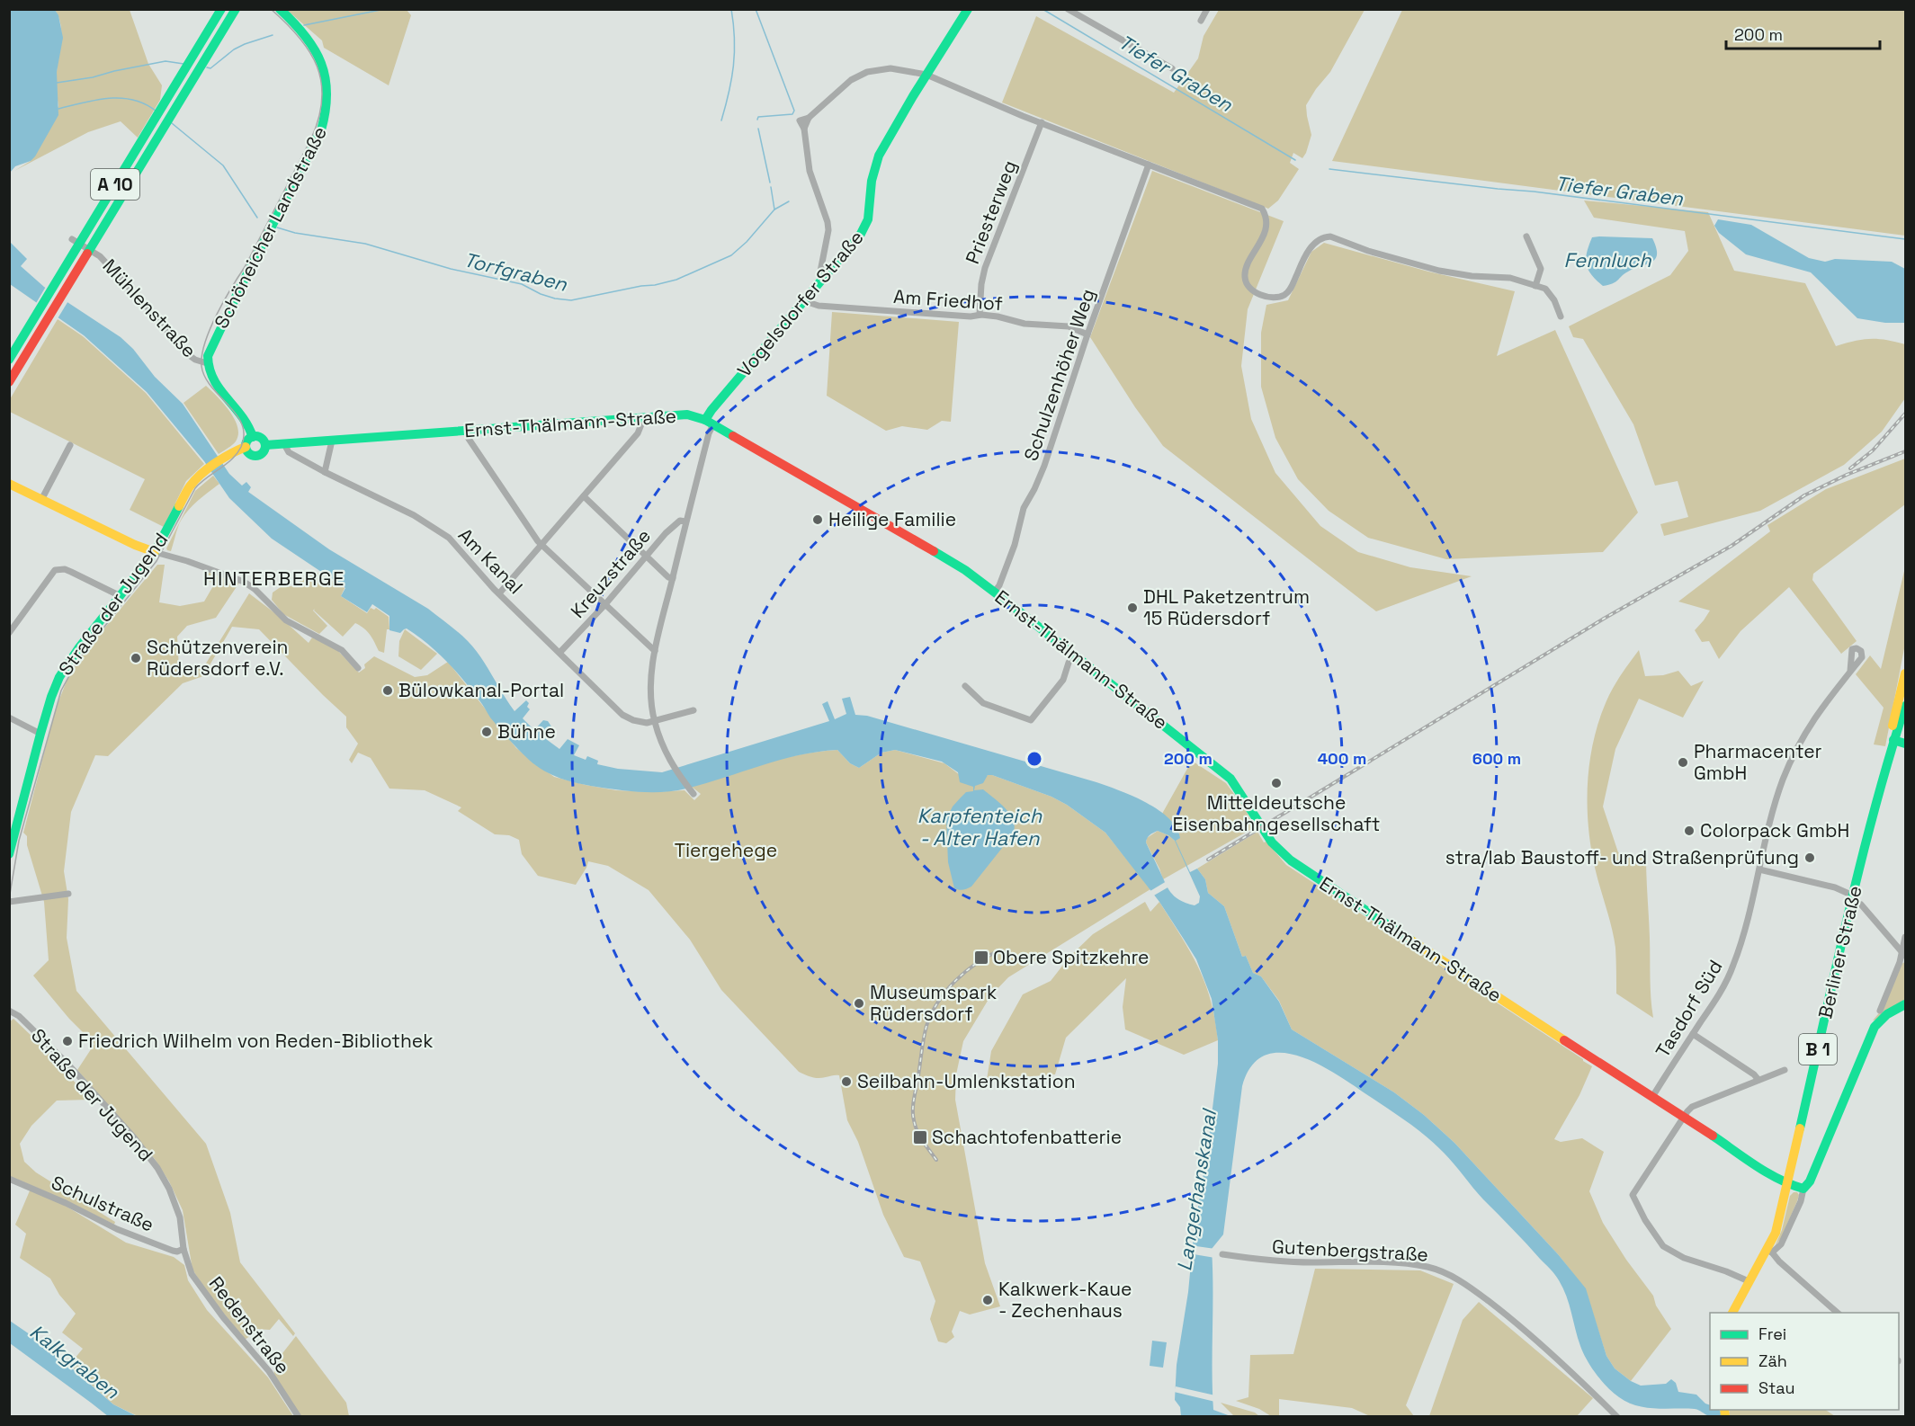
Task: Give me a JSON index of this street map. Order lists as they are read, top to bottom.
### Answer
{
  "streets": {
    "main road": [
      "A 10",
      "Schöneicher Landstraße",
      "Vogelsdorfer Straße",
      "Mühlenstraße",
      "Ernst-Thälmann-Straße",
      "Straße der Jugend",
      "Berliner Straße",
      "B 1"
    ],
    "street": [
      "Priesterweg",
      "Am Friedhof",
      "Schulzenhöher Weg",
      "Am Kanal",
      "Kreuzstraße",
      "Tasdorf Süd",
      "Schulstraße",
      "Gutenbergstraße",
      "Redenstraße"
    ]
  },
  "crossings": [
    ["Priesterweg", "Am Friedhof"],
    ["Schöneicher Landstraße", "Mühlenstraße"],
    ["Am Friedhof", "Vogelsdorfer Straße"],
    ["Am Friedhof", "Schulzenhöher Weg"],
    ["Vogelsdorfer Straße", "Ernst-Thälmann-Straße"],
    ["Vogelsdorfer Straße", "Am Kanal"],
    ["Vogelsdorfer Straße", "Kreuzstraße"],
    ["Mühlenstraße", "Ernst-Thälmann-Straße"],
    ["Mühlenstraße", "Straße der Jugend"],
    ["Schulzenhöher Weg", "Ernst-Thälmann-Straße"],
    ["Ernst-Thälmann-Straße", "Am Kanal"],
    ["Ernst-Thälmann-Straße", "Straße der Jugend"],
    ["Ernst-Thälmann-Straße", "Berliner Straße"],
    ["Ernst-Thälmann-Straße", "Tasdorf Süd"],
    ["Am Kanal", "Kreuzstraße"],
    ["Straße der Jugend", "Schulstraße"],
    ["Straße der Jugend", "Redenstraße"],
    ["Schulstraße", "Redenstraße"]
  ],
  "districts": ["HINTERBERGE"],
  "water": [
    "Tiefer Graben",
    "Fennluch",
    "Torfgraben",
    "Karpfenteich - Alter Hafen",
    "Langerhanskanal",
    "Kalkgraben"
  ],
  "parks": ["Tiergehege"],
  "places": {
    "other": [
      "Heilige Familie",
      "DHL Paketzentrum 15 Rüdersdorf",
      "Schützenverein Rüdersdorf e.V.",
      "Bülowkanal-Portal",
      "Bühne",
      "Pharmacenter GmbH",
      "Mitteldeutsche Eisenbahngesellschaft",
      "Colorpack GmbH",
      "stra/lab Baustoff- und Straßenprüfung",
      "Museumspark Rüdersdorf",
      "Friedrich Wilhelm von Reden-Bibliothek",
      "Seilbahn-Umlenkstation",
      "Kalkwerk-Kaue - Zechenhaus"
    ],
    "transit": ["Obere Spitzkehre", "Schachtofenbatterie"]
  },
  "legend": ["Frei", "Zäh", "Stau"],
  "scale_bar": "200 m",
  "rings": ["200 m", "400 m", "600 m"]
}
